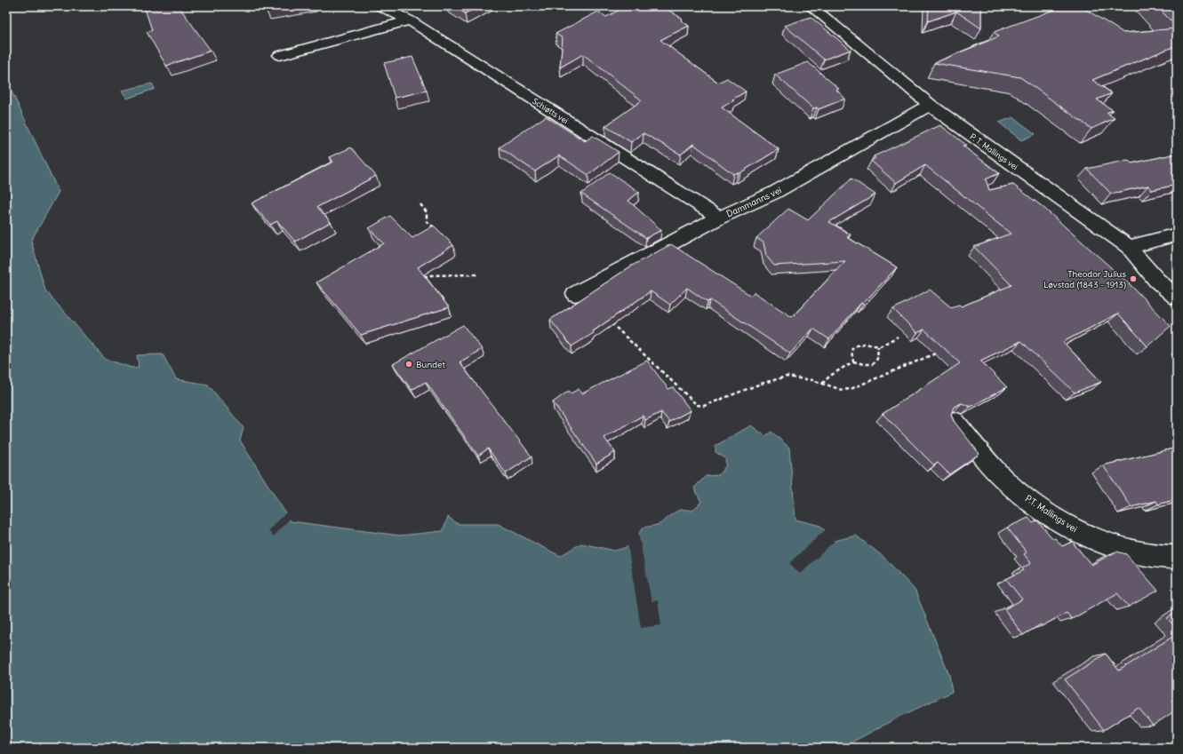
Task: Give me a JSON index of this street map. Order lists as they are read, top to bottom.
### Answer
{
  "streets": {
    "street": [
      "Schiøtts vei",
      "P. T. Mallings vei",
      "Dammanns vei",
      "P.T. Mallings vei"
    ]
  },
  "crossings": [
    ["Schiøtts vei", "Dammanns vei"],
    ["P. T. Mallings vei", "Dammanns vei"]
  ],
  "places": ["Theodor Julius Løvstad (1843 - 1913)", "Bundet"]
}
